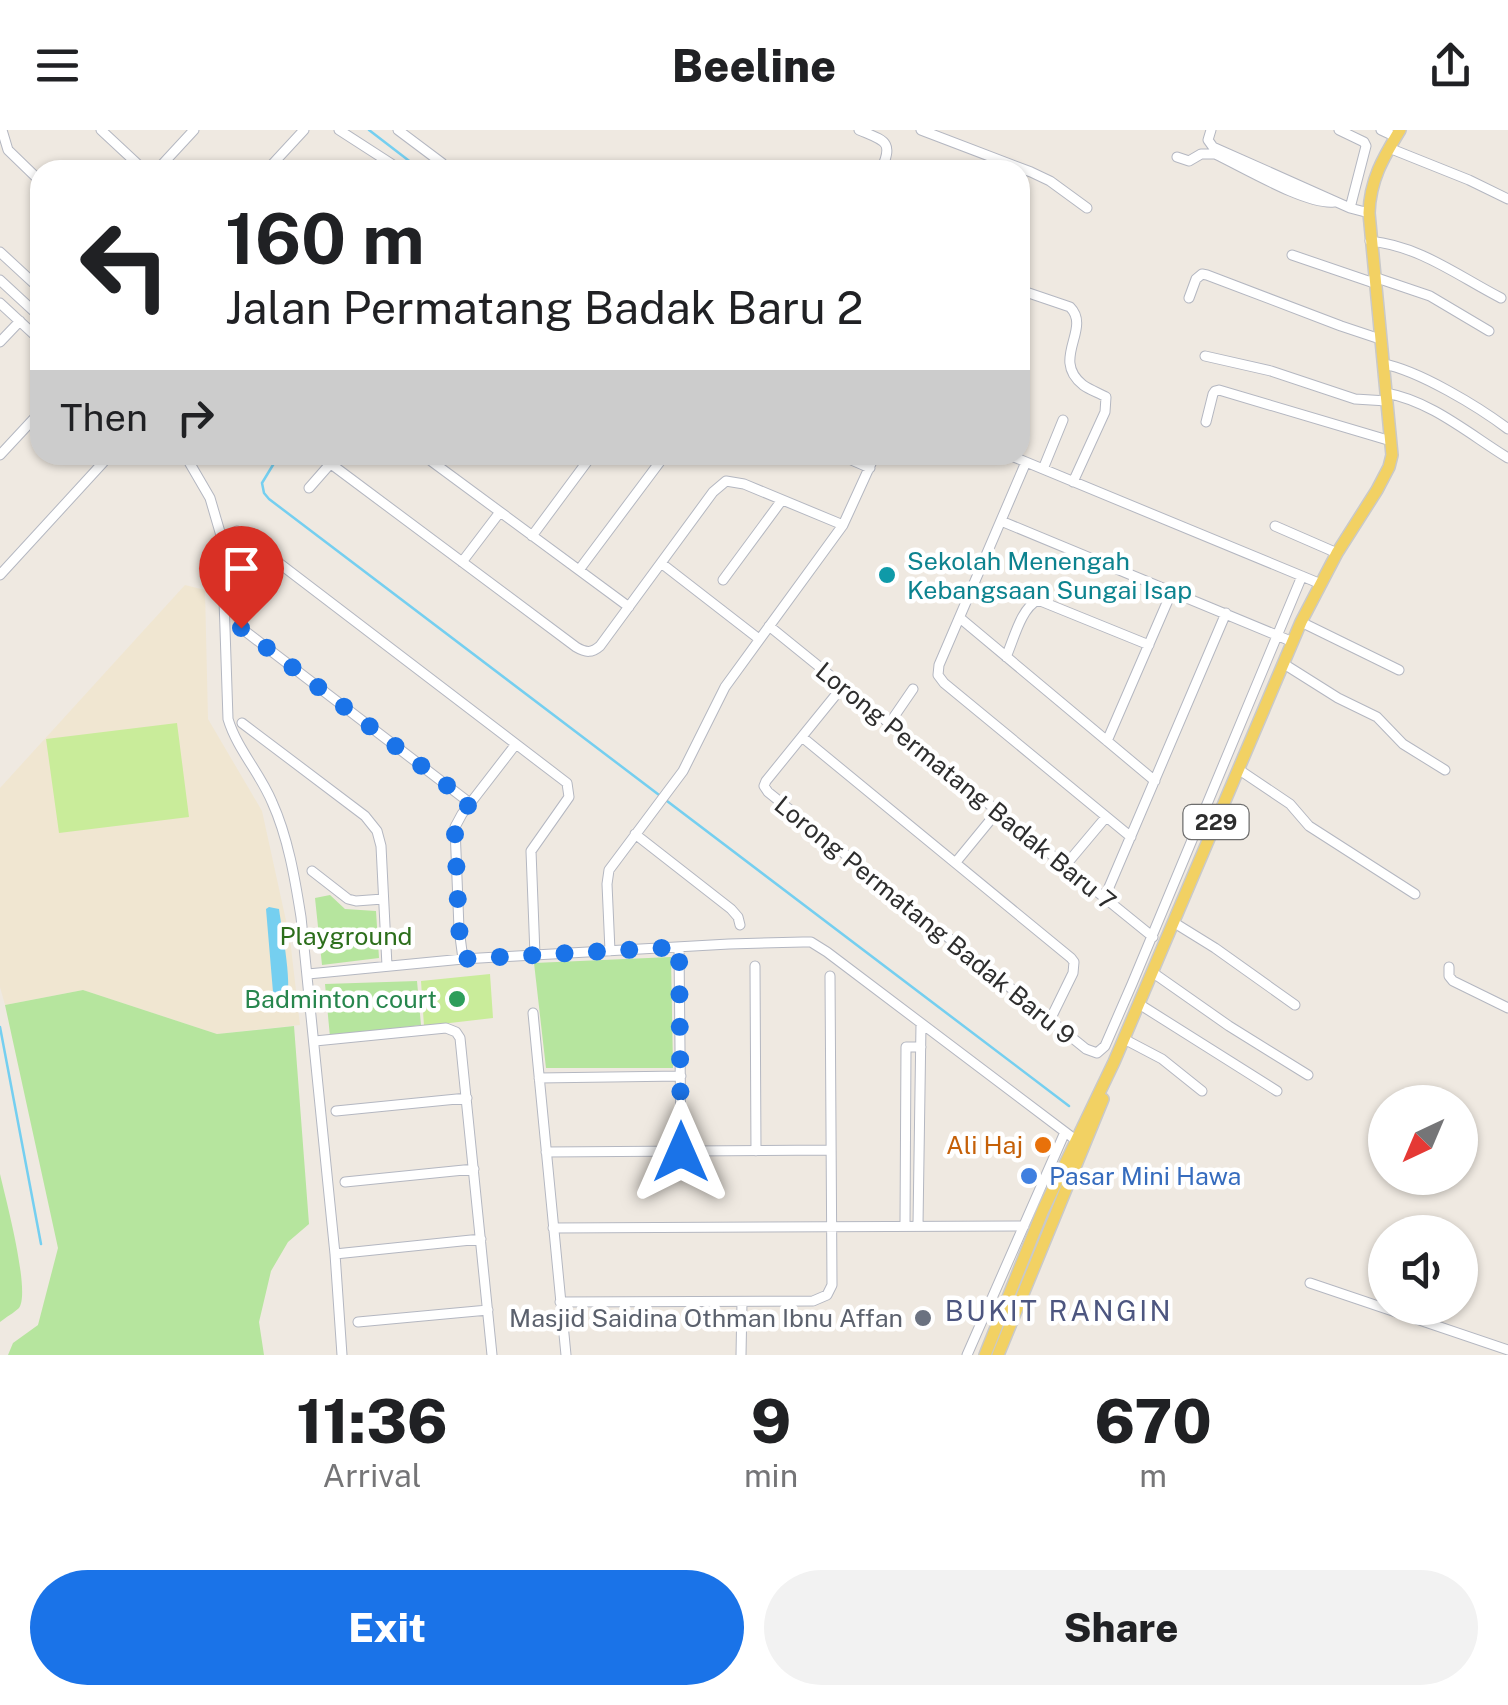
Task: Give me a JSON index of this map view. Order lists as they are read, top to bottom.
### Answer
{
  "streets": {
    "main road": ["229"],
    "street": ["Lorong Permatang Badak Baru 7", "Lorong Permatang Badak Baru 9"]
  },
  "crossings": [
    ["Lorong Permatang Badak Baru 7", "229"],
    ["Lorong Permatang Badak Baru 7", "Lorong Permatang Badak Baru 9"]
  ],
  "districts": ["BUKIT RANGIN"],
  "parks": ["Playground"],
  "places": [
    "Sekolah Menengah Kebangsaan Sungai Isap",
    "Badminton court",
    "Ali Haj",
    "Pasar Mini Hawa",
    "Masjid Saidina Othman Ibnu Affan"
  ],
  "north": "bottom left",
  "page": {
    "header": "Beeline",
    "turn": ["160 m", "Jalan Permatang Badak Baru 2"],
    "then": "Then",
    "eta": [
      "11:36",
      "Arrival",
      "9",
      "min",
      "670",
      "m"
    ],
    "buttons": ["Exit", "Share"]
  }
}
